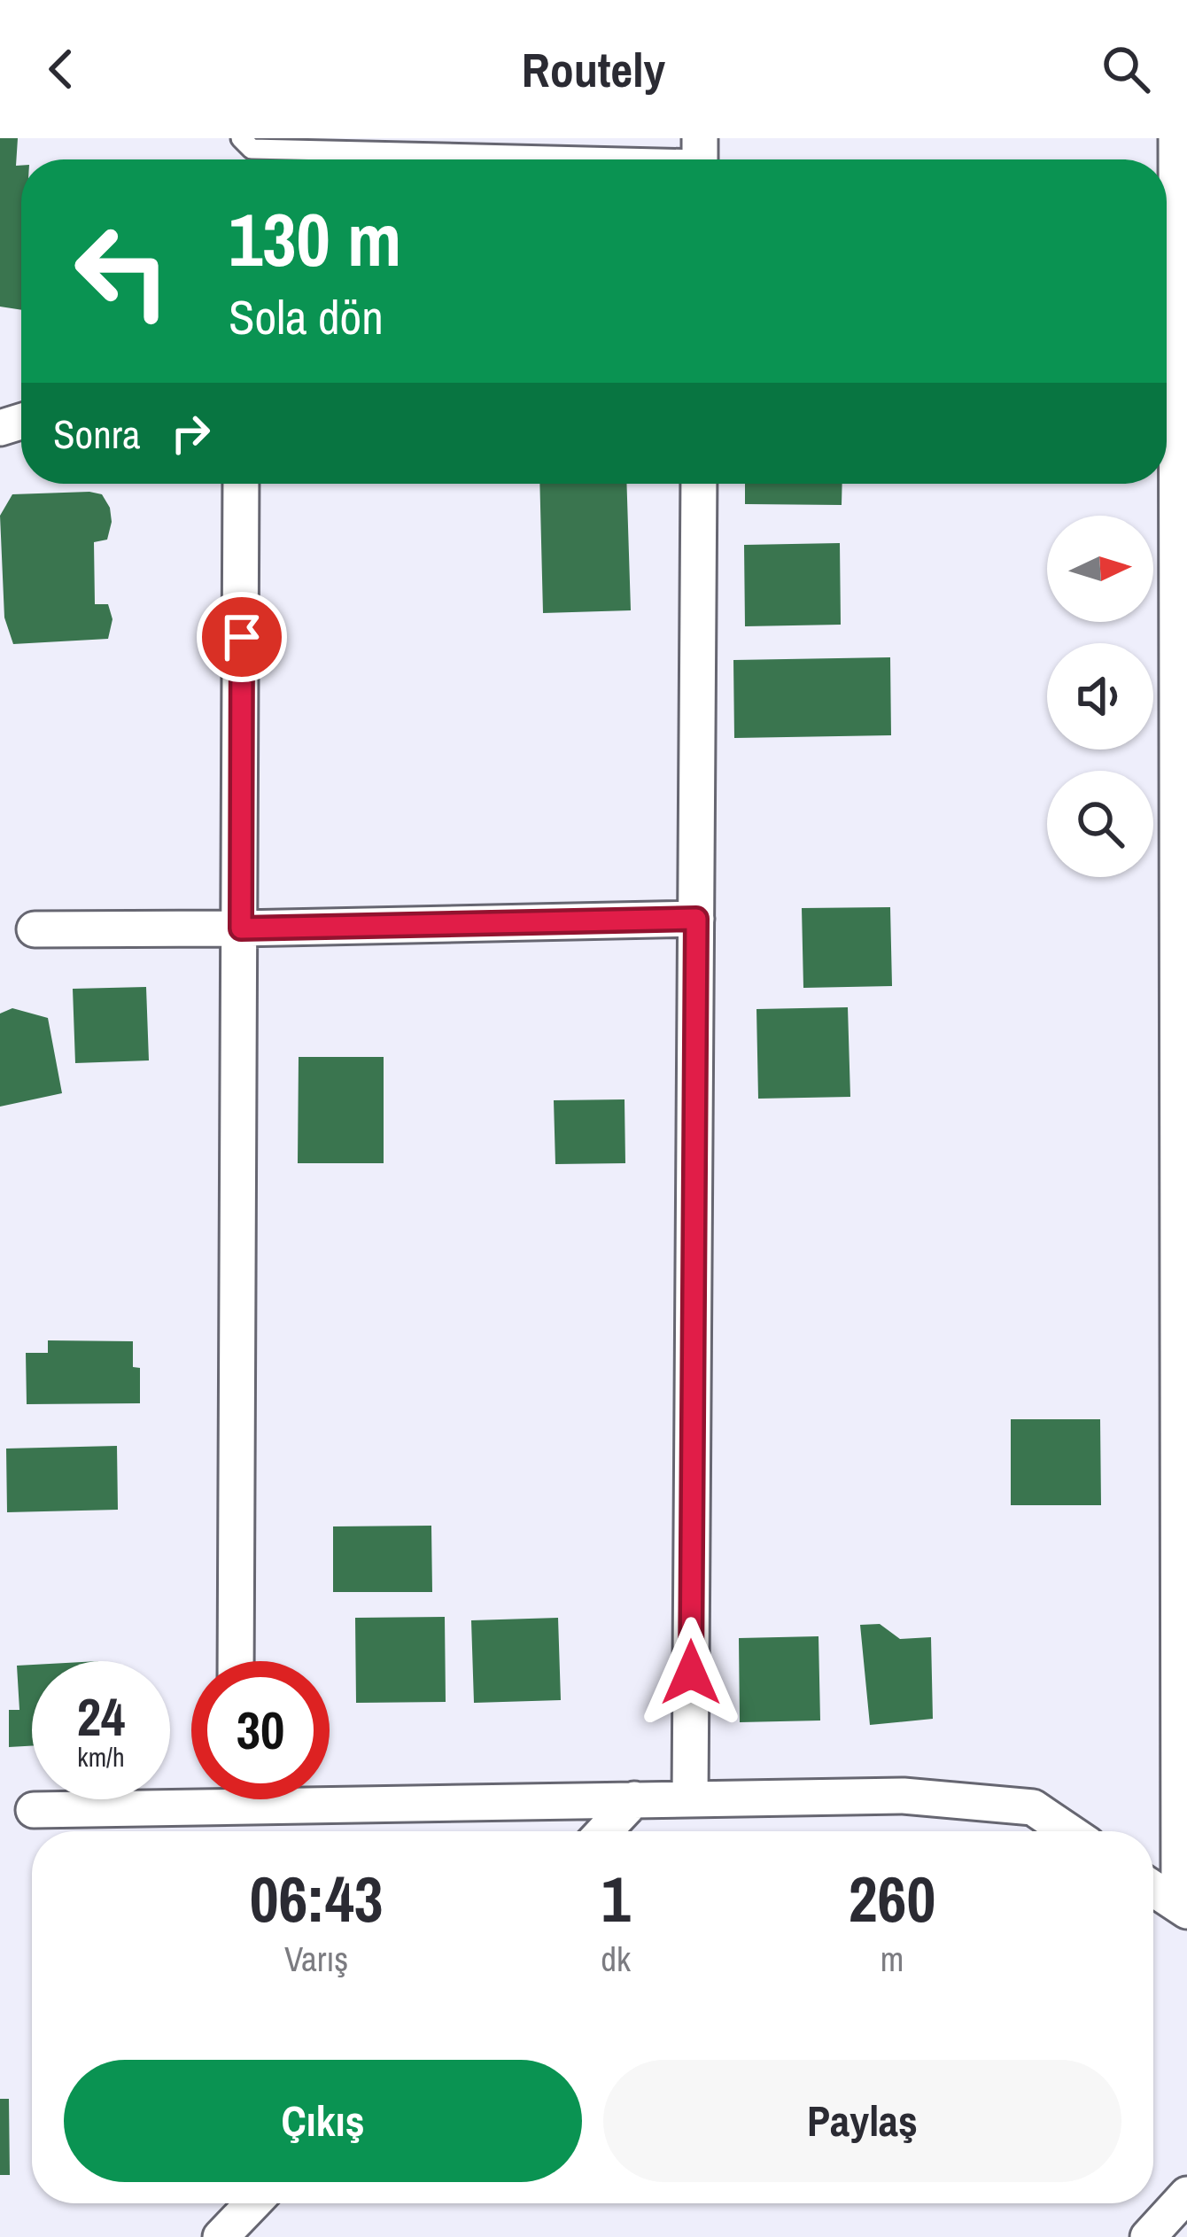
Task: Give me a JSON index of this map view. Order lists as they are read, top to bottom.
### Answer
{
  "north": "right",
  "page": {
    "header": "Routely",
    "turn": ["130 m", "Sola dön"],
    "then": "Sonra",
    "speed": "24 km/h",
    "limit": "30",
    "eta": [
      "06:43",
      "Varış",
      "1",
      "dk",
      "260",
      "m"
    ],
    "buttons": ["Çıkış", "Paylaş"]
  }
}
